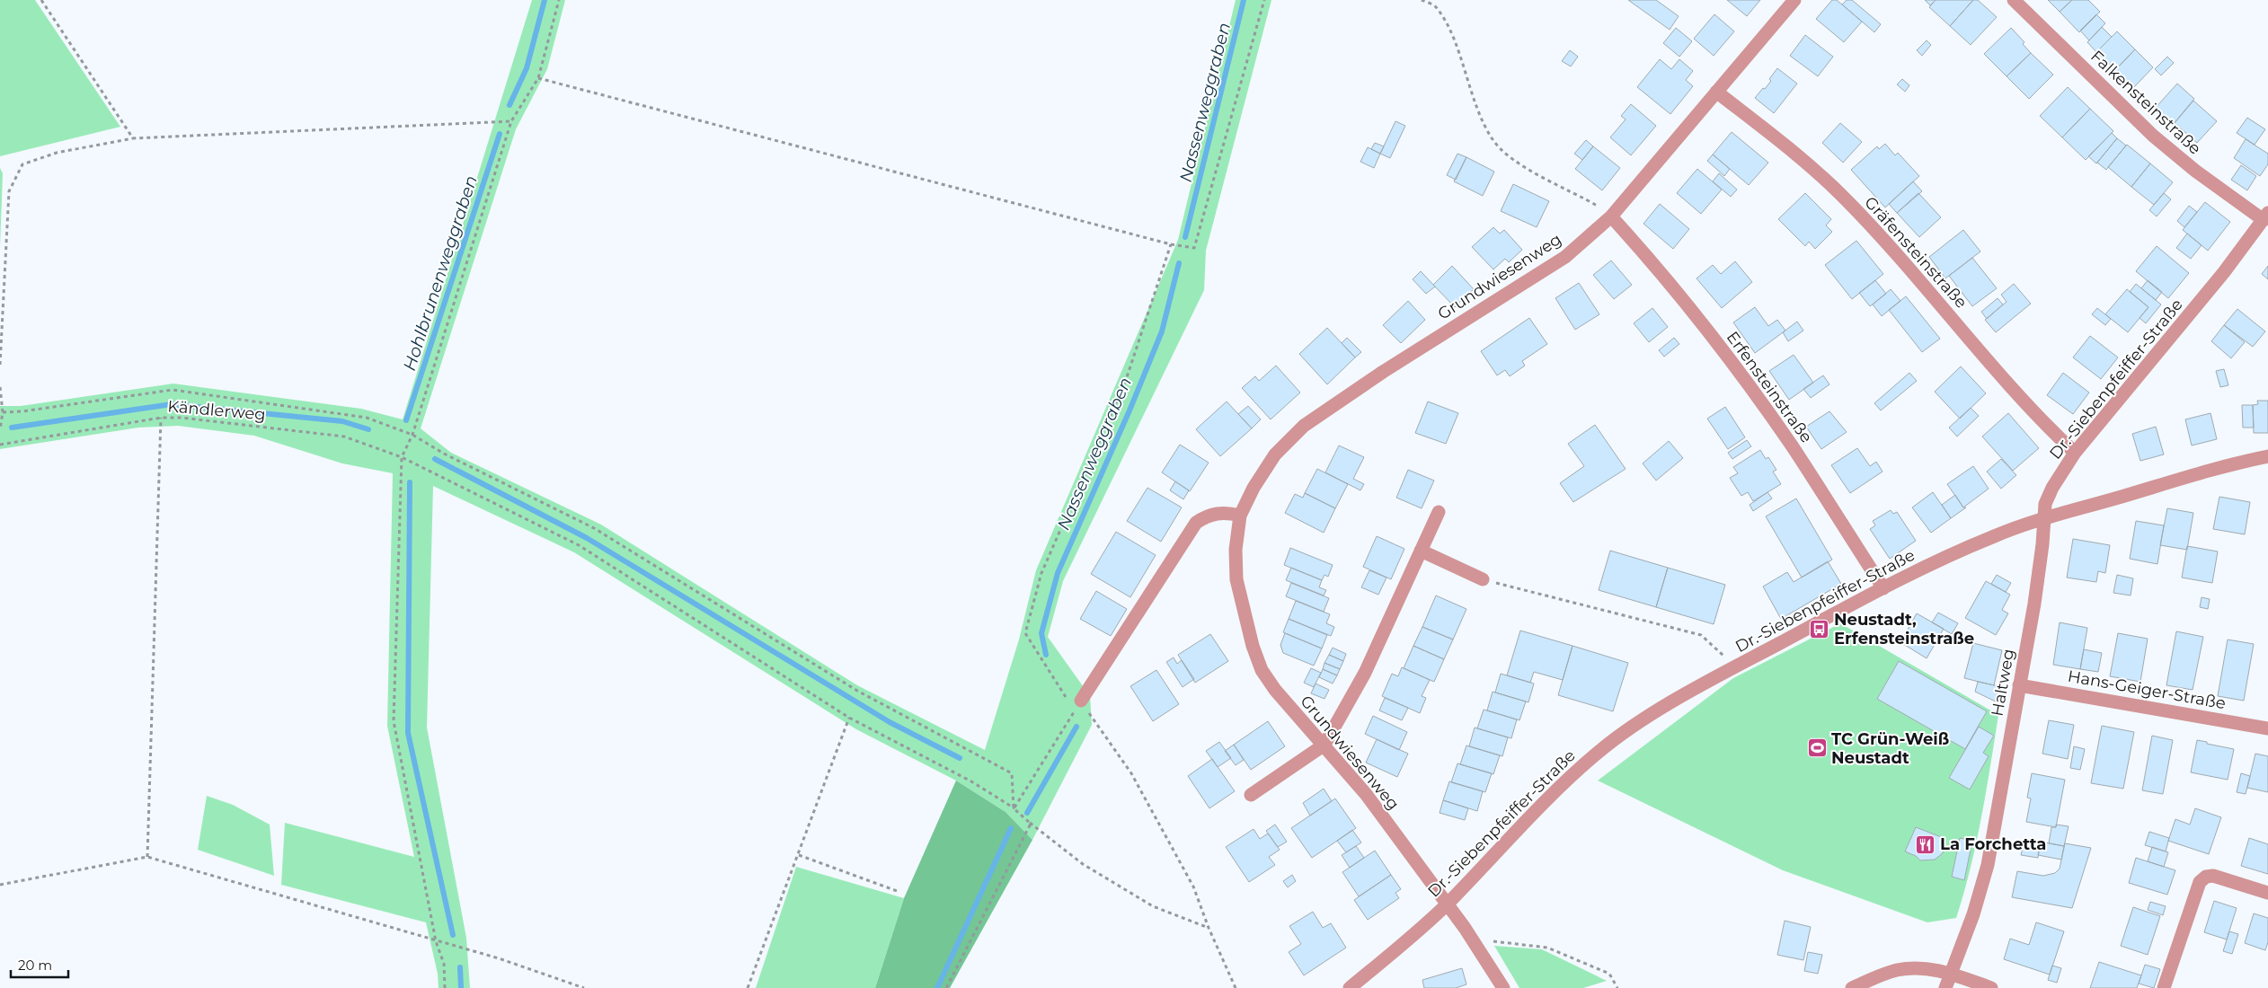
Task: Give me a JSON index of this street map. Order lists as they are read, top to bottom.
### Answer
{
  "streets": {
    "street": [
      "Falkensteinstraße",
      "Gräfensteinstraße",
      "Grundwiesenweg",
      "Dr.-Siebenpfeiffer-Straße",
      "Erfensteinstraße",
      "Haltweg",
      "Hans-Geiger-Straße"
    ],
    "path": ["Kändlerweg"]
  },
  "crossings": [
    ["Falkensteinstraße", "Dr.-Siebenpfeiffer-Straße"],
    ["Gräfensteinstraße", "Grundwiesenweg"],
    ["Gräfensteinstraße", "Dr.-Siebenpfeiffer-Straße"],
    ["Grundwiesenweg", "Dr.-Siebenpfeiffer-Straße"],
    ["Grundwiesenweg", "Erfensteinstraße"],
    ["Dr.-Siebenpfeiffer-Straße", "Erfensteinstraße"],
    ["Dr.-Siebenpfeiffer-Straße", "Haltweg"],
    ["Haltweg", "Hans-Geiger-Straße"]
  ],
  "water": ["Nassenweggraben", "Hohlbrunenweggraben"],
  "places": {
    "bus stop": ["Neustadt, Erfensteinstraße"],
    "sports": ["TC Grün-Weiß Neustadt"],
    "restaurant": ["La Forchetta"]
  },
  "scale_bar": "20 m"
}
